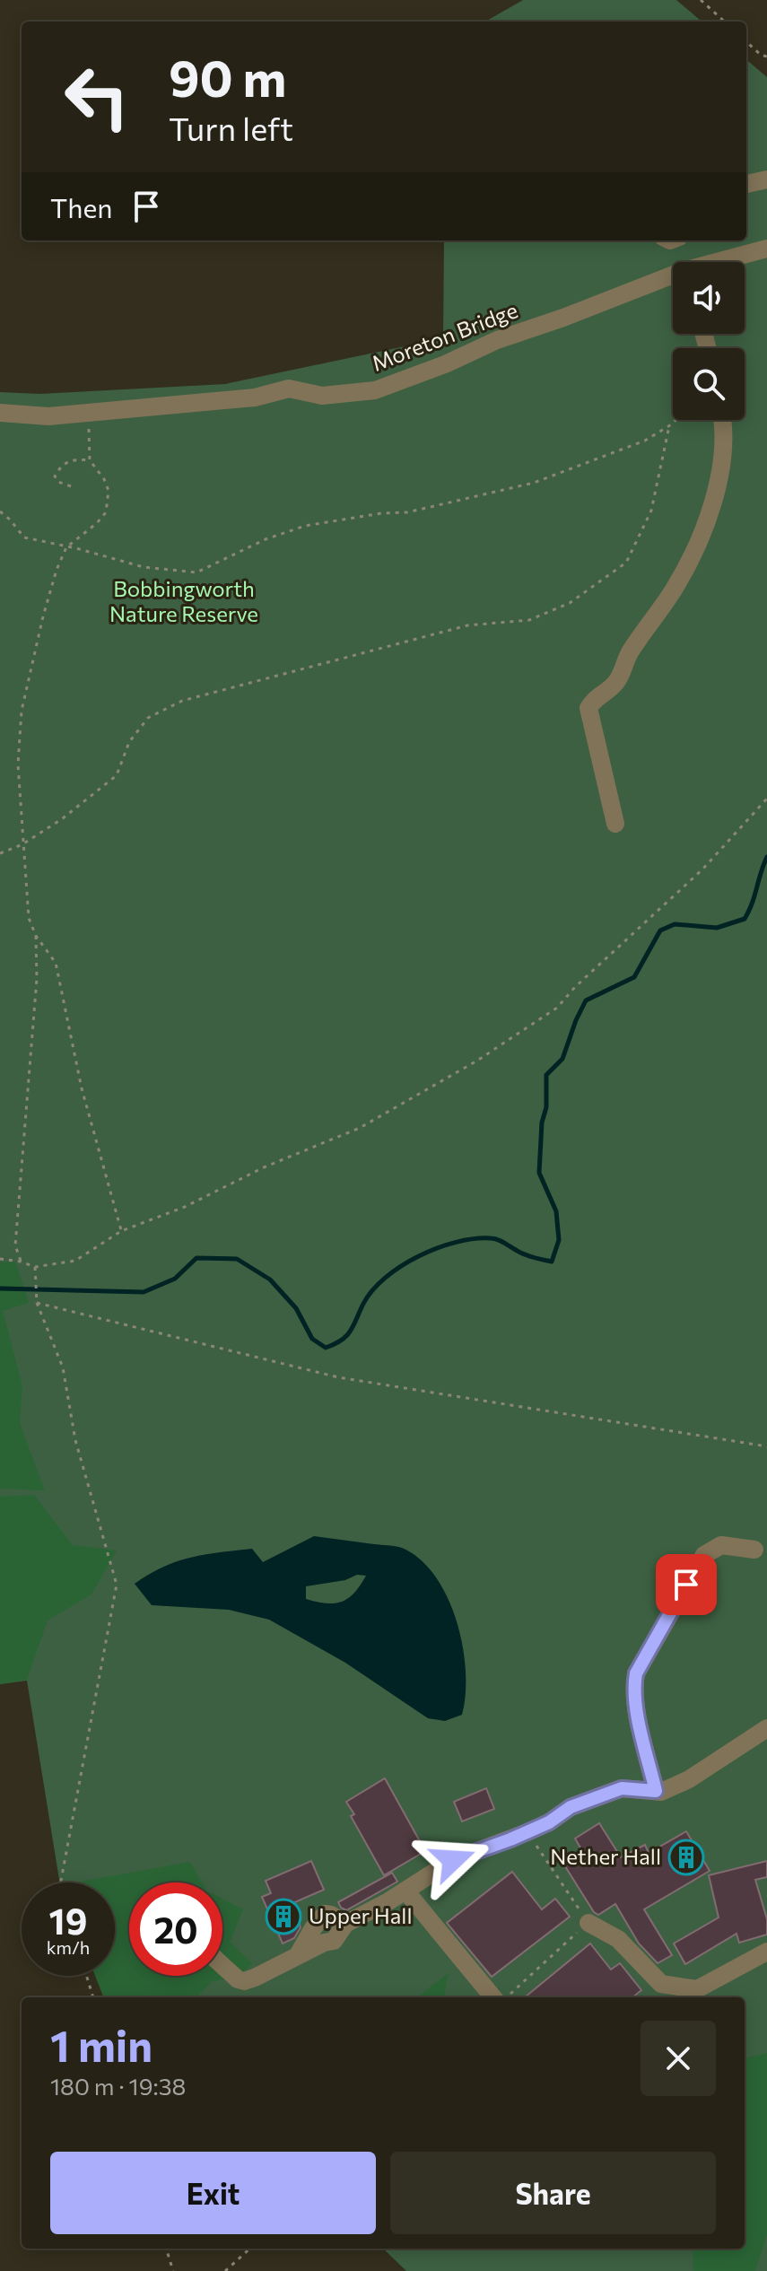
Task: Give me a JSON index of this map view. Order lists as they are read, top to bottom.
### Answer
{
  "streets": {
    "street": ["Moreton Bridge"]
  },
  "parks": ["Bobbingworth Nature Reserve"],
  "places": {
    "building": ["Nether Hall", "Upper Hall"]
  },
  "page": {
    "turn": ["90 m", "Turn left"],
    "then": "Then",
    "speed": "19 km/h",
    "limit": "20",
    "heading": ["1 min", "180 m · 19:38"],
    "buttons": ["Exit", "Share"]
  }
}
